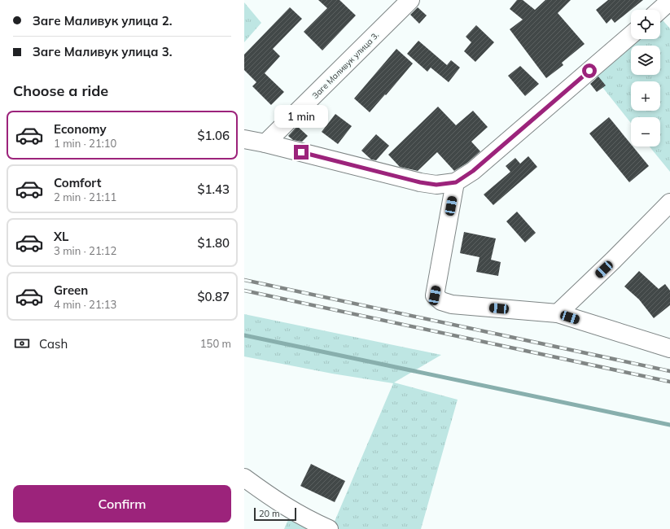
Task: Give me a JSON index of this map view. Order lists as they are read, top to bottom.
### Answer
{
  "streets": {
    "street": ["Заге Маливук улица 3."]
  },
  "scale_bar": "20 m",
  "page": {
    "banner": ["Заге Маливук улица 2.", "Заге Маливук улица 3."],
    "map_buttons": ["+", "−"],
    "heading": "Choose a ride",
    "bubble": "1 min",
    "list": [
      {
        "name": "Economy",
        "note": "1 min · 21:10",
        "value": "$1.06"
      },
      {
        "name": "Comfort",
        "note": "2 min · 21:11",
        "value": "$1.43"
      },
      {
        "name": "XL",
        "note": "3 min · 21:12",
        "value": "$1.80"
      },
      {
        "name": "Green",
        "note": "4 min · 21:13",
        "value": "$0.87"
      }
    ],
    "pay": ["Cash", "150 m"],
    "buttons": "Confirm",
    "scale": "20 m"
  }
}
